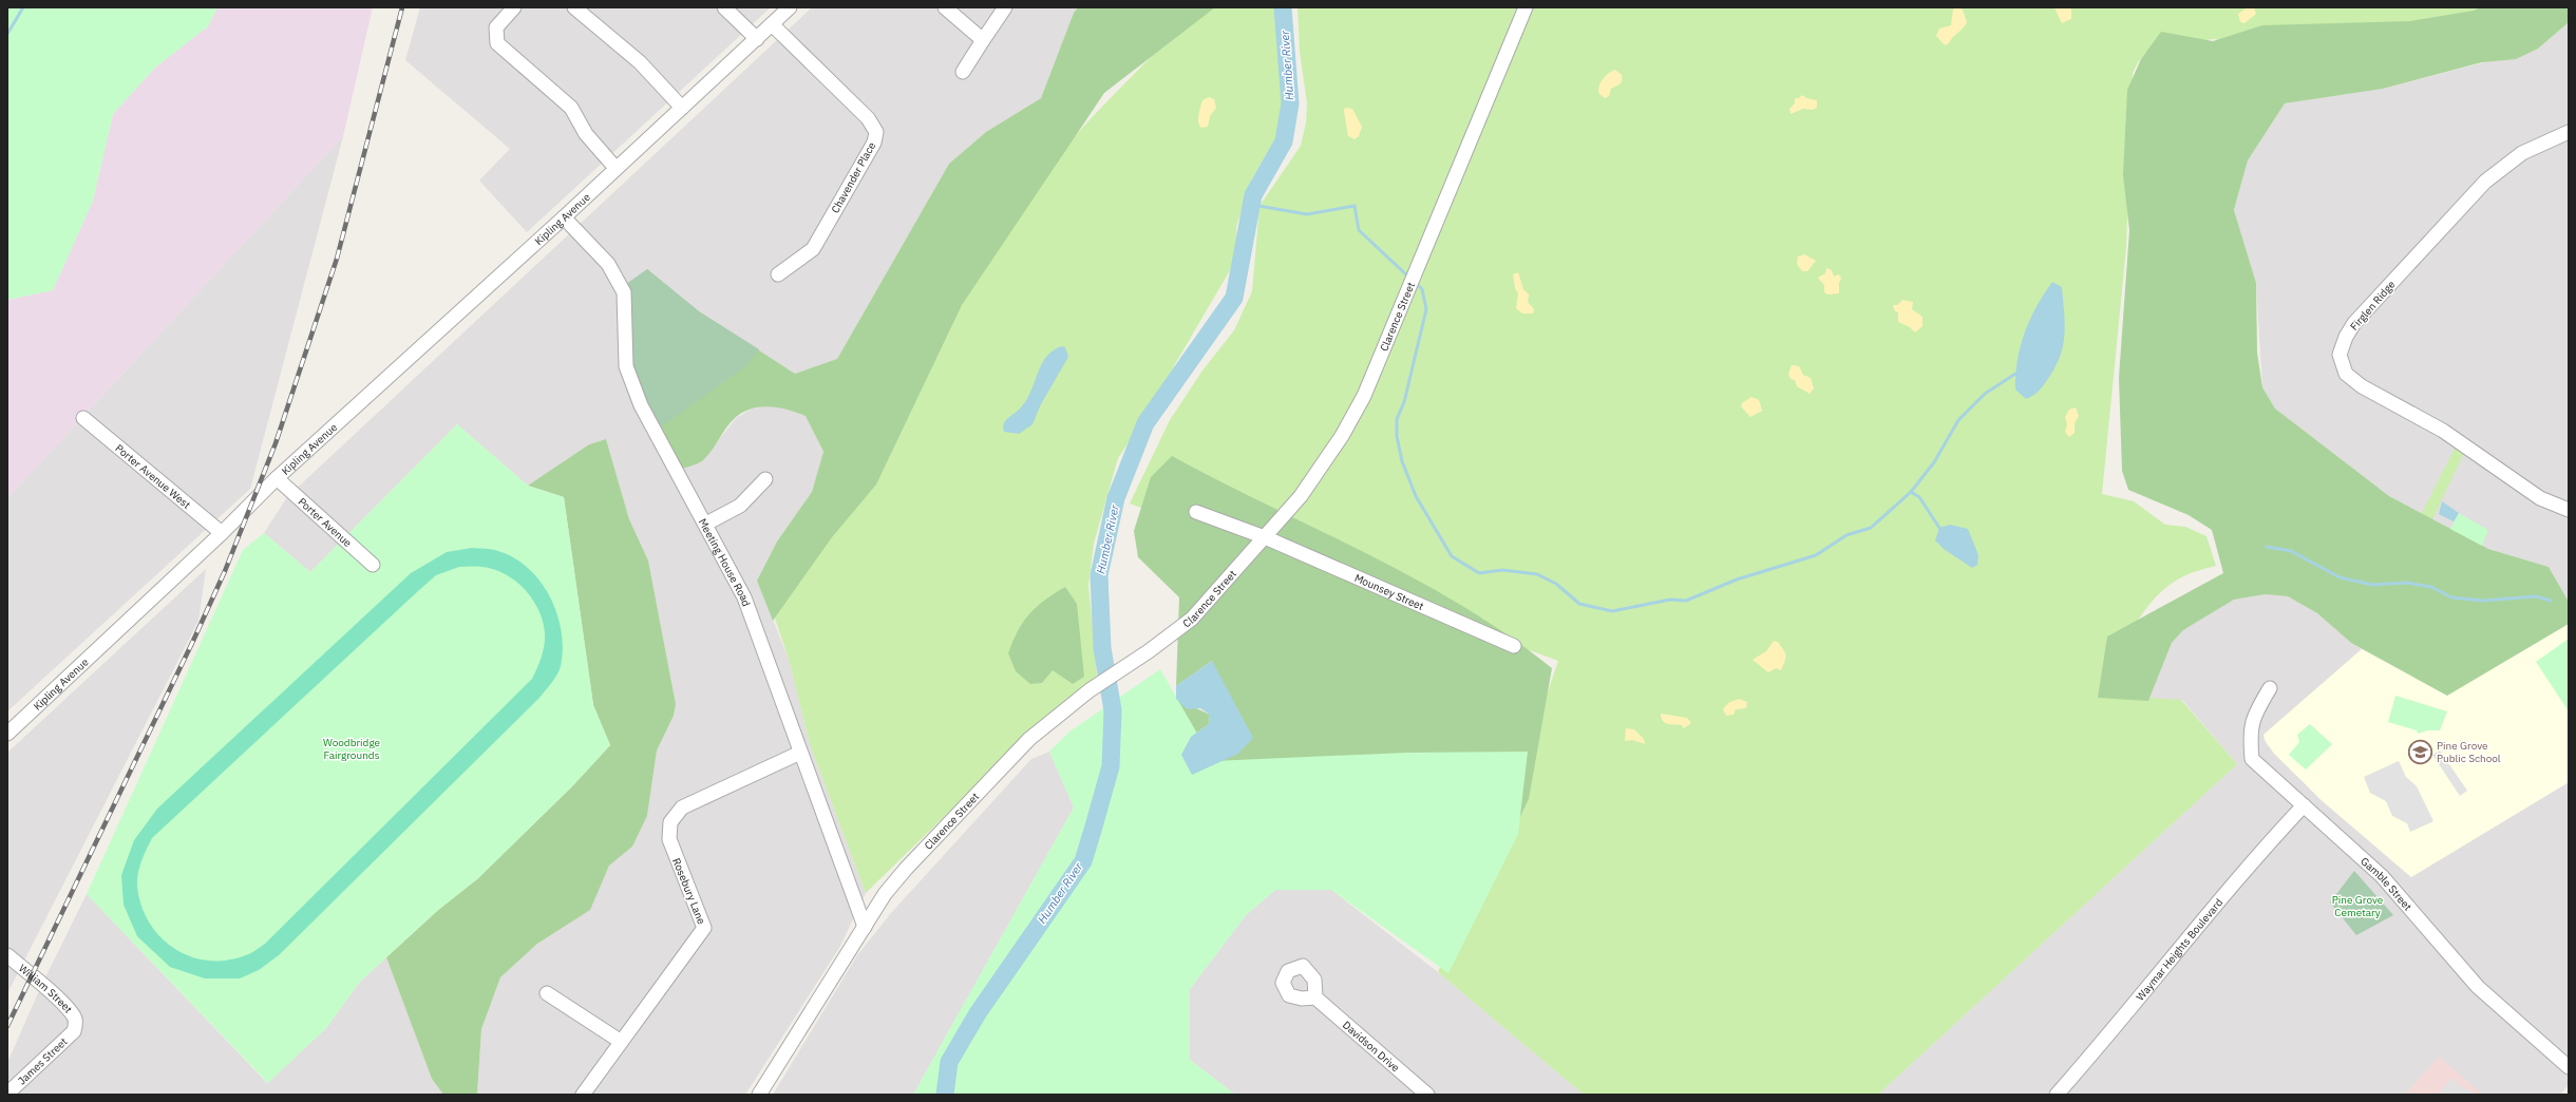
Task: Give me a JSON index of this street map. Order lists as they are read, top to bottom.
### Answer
{
  "streets": {
    "street": [
      "Chavender Place",
      "Kipling Avenue",
      "Firglen Ridge",
      "Clarence Street",
      "Porter Avenue West",
      "Porter Avenue",
      "Meeting House Road",
      "Mounsey Street",
      "Gamble Street",
      "Rosebury Lane",
      "Waymar Heights Boulevard",
      "William Street",
      "Davidson Drive",
      "James Street"
    ]
  },
  "crossings": [
    ["Chavender Place", "Kipling Avenue"],
    ["Kipling Avenue", "Porter Avenue West"],
    ["Kipling Avenue", "Porter Avenue"],
    ["Kipling Avenue", "Meeting House Road"],
    ["Clarence Street", "Meeting House Road"],
    ["Clarence Street", "Mounsey Street"],
    ["Meeting House Road", "Rosebury Lane"],
    ["Gamble Street", "Waymar Heights Boulevard"],
    ["William Street", "James Street"]
  ],
  "water": ["Humber River"],
  "parks": ["Woodbridge Fairgrounds", "Pine Grove Cemetary"],
  "places": {
    "school or university": ["Pine Grove Public School"]
  }
}
